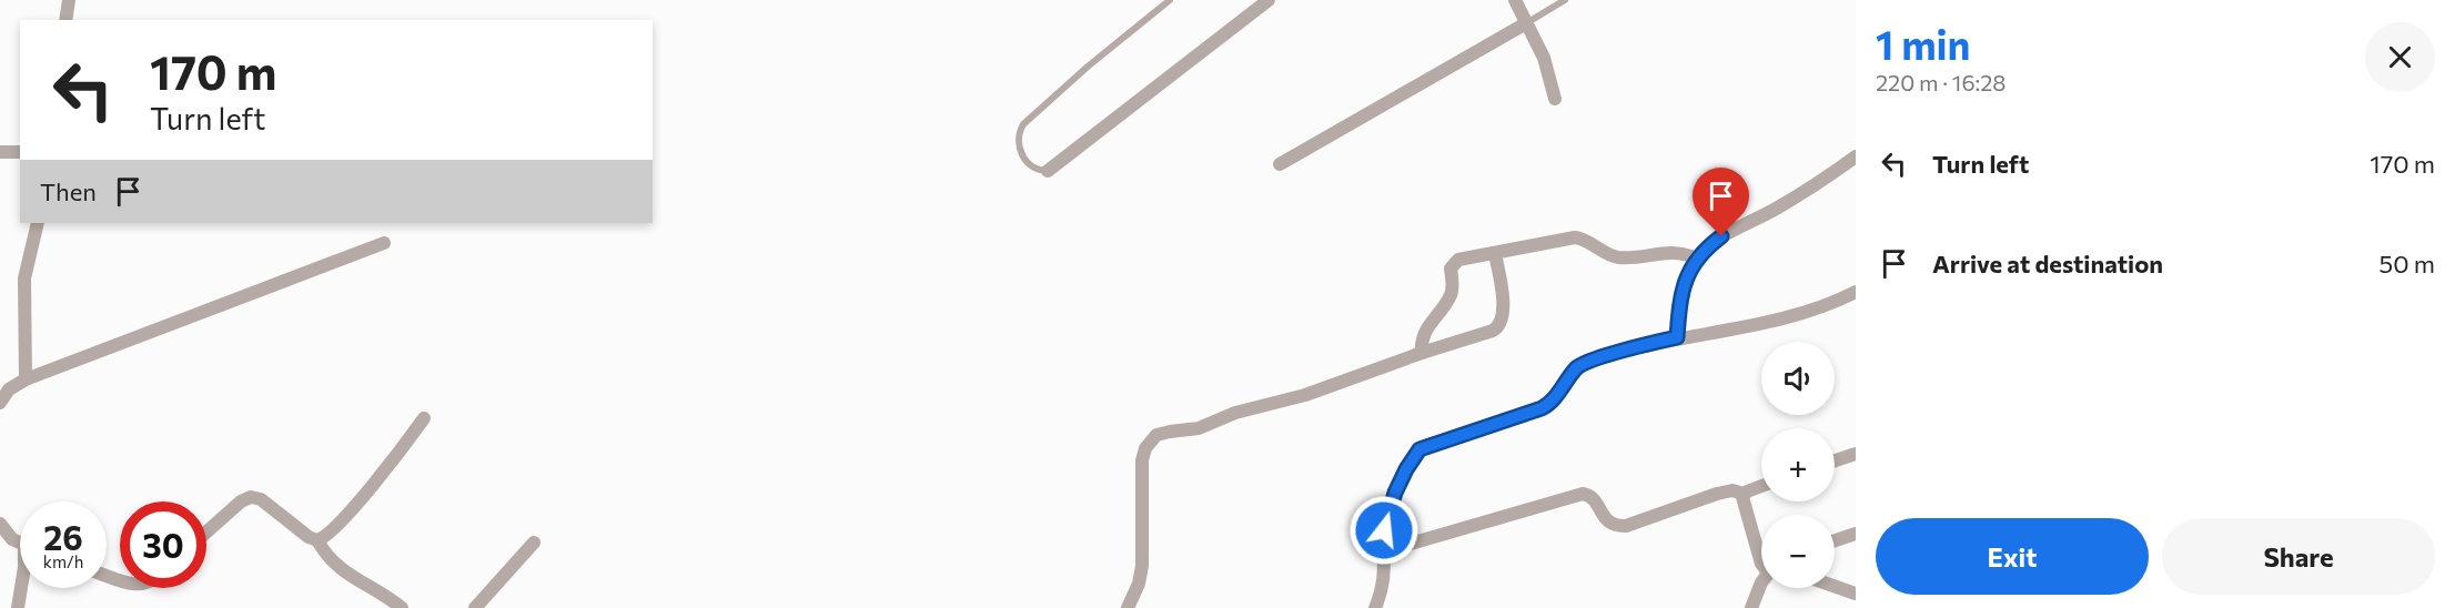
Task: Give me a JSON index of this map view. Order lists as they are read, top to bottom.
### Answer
{
  "page": {
    "heading": ["1 min", "220 m · 16:28"],
    "turn": ["170 m", "Turn left"],
    "list": [
      {
        "name": "Turn left",
        "value": "170 m"
      },
      {
        "name": "Arrive at destination",
        "value": "50 m"
      }
    ],
    "then": "Then",
    "map_buttons": ["+", "−"],
    "speed": "26 km/h",
    "limit": "30",
    "buttons": ["Exit", "Share"]
  }
}
